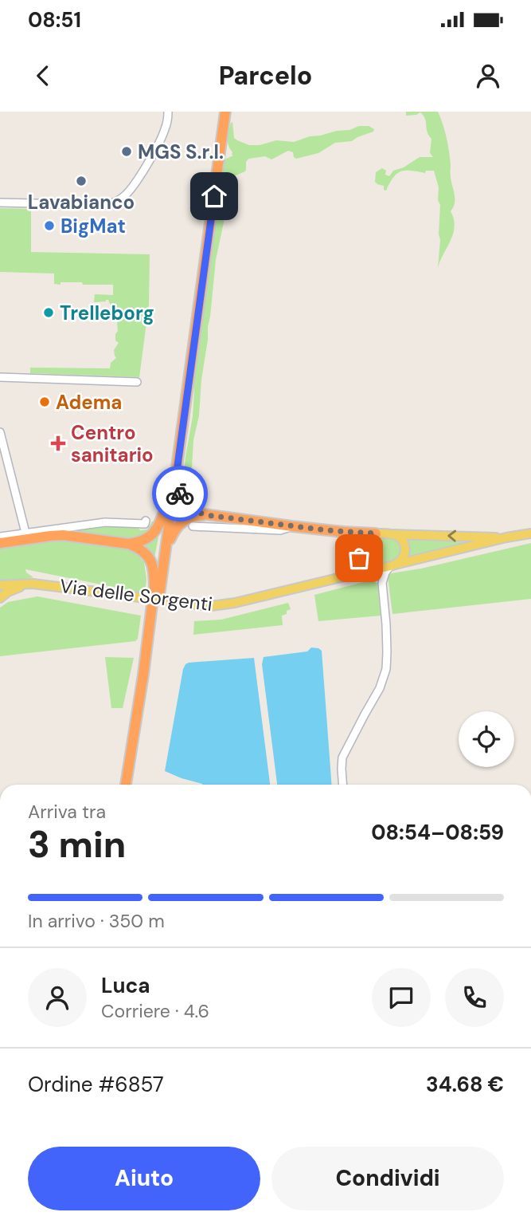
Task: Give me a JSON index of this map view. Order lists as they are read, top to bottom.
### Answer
{
  "streets": {
    "main road": ["Via delle Sorgenti"]
  },
  "places": {
    "other": [
      "MGS S.r.l.",
      "Lavabianco",
      "BigMat",
      "Trelleborg",
      "Adema"
    ],
    "health": ["Centro sanitario"]
  },
  "page": {
    "status": "08:51",
    "header": "Parcelo",
    "heading": ["3 min", "Arriva tra", "08:54–08:59"],
    "panel": [
      "Luca",
      "Corriere · 4.6",
      "Ordine #6857",
      "34.68 €"
    ],
    "bar": "In arrivo · 350 m",
    "buttons": ["Aiuto", "Condividi"]
  }
}
